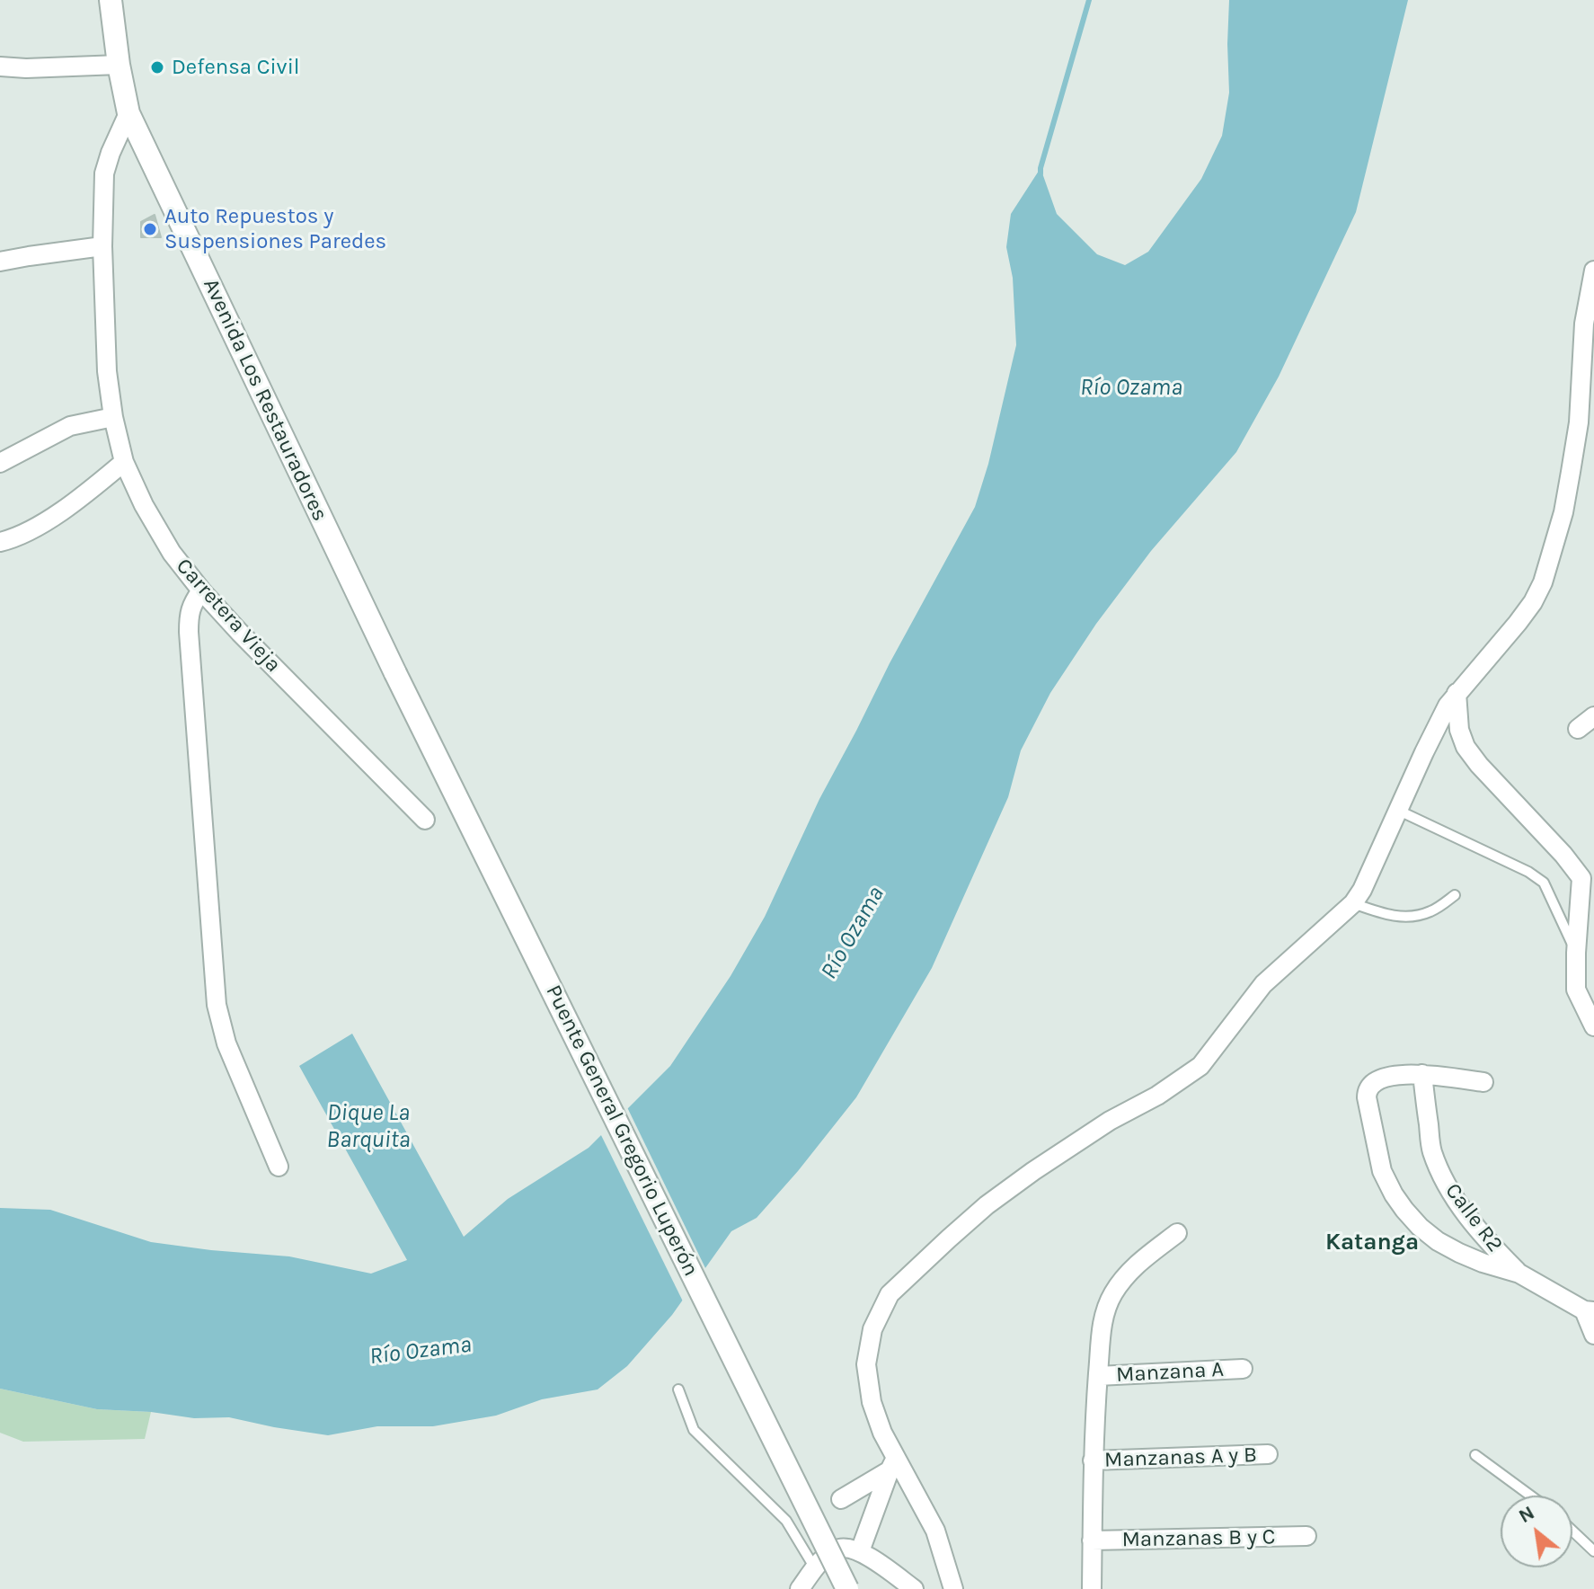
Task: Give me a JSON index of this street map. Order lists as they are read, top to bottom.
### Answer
{
  "streets": {
    "street": [
      "Avenida Los Restauradores",
      "Carretera Vieja",
      "Puente General Gregorio Luperón",
      "Calle R2",
      "Manzana A",
      "Manzanas A y B",
      "Manzanas B y C"
    ]
  },
  "crossings": [
    ["Avenida Los Restauradores", "Carretera Vieja"],
    ["Avenida Los Restauradores", "Puente General Gregorio Luperón"]
  ],
  "districts": ["Katanga"],
  "water": ["Río Ozama", "Dique La Barquita"],
  "places": ["Defensa Civil", "Auto Repuestos y Suspensiones Paredes"],
  "north": "top left"
}
